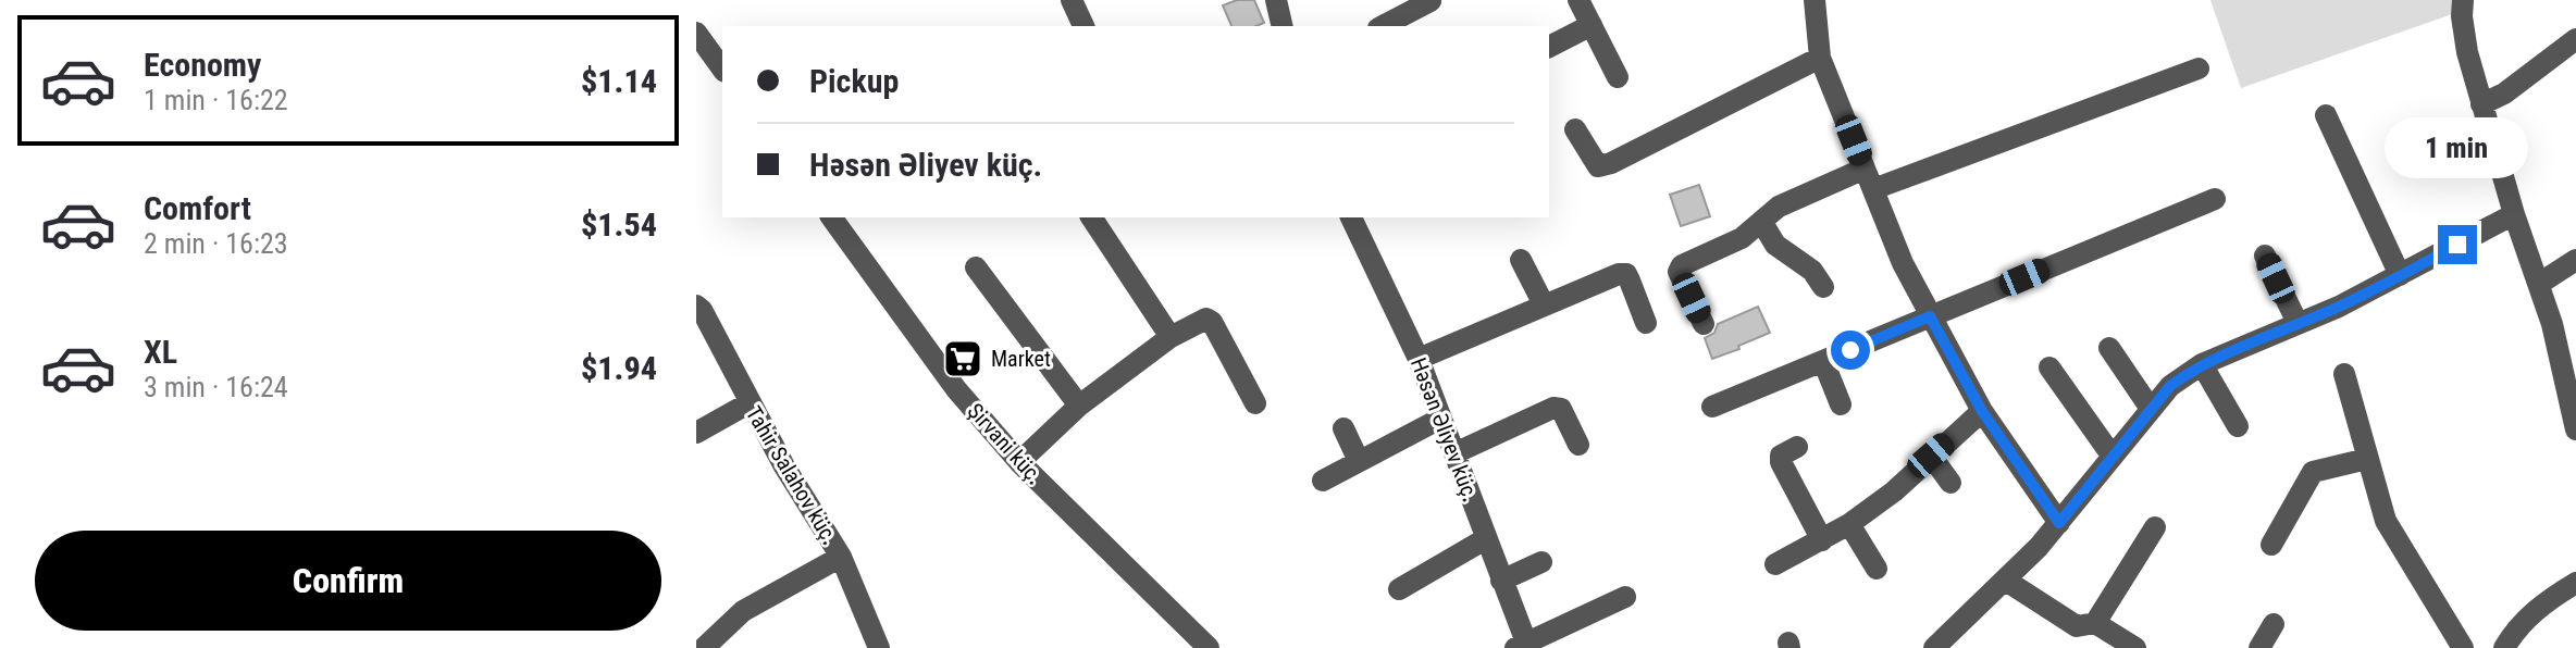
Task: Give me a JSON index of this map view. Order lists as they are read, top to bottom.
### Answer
{
  "streets": {
    "street": ["Həsən Əliyev küç.", "Şirvani küç.", "Tahir Salahov küç."]
  },
  "places": {
    "supermarket": ["Market"]
  },
  "page": {
    "list": [
      {
        "name": "Economy",
        "note": "1 min · 16:22",
        "value": "$1.14"
      },
      {
        "name": "Comfort",
        "note": "2 min · 16:23",
        "value": "$1.54"
      },
      {
        "name": "XL",
        "note": "3 min · 16:24",
        "value": "$1.94"
      }
    ],
    "banner": ["Pickup", "Həsən Əliyev küç."],
    "bubble": "1 min",
    "buttons": "Confirm"
  }
}
